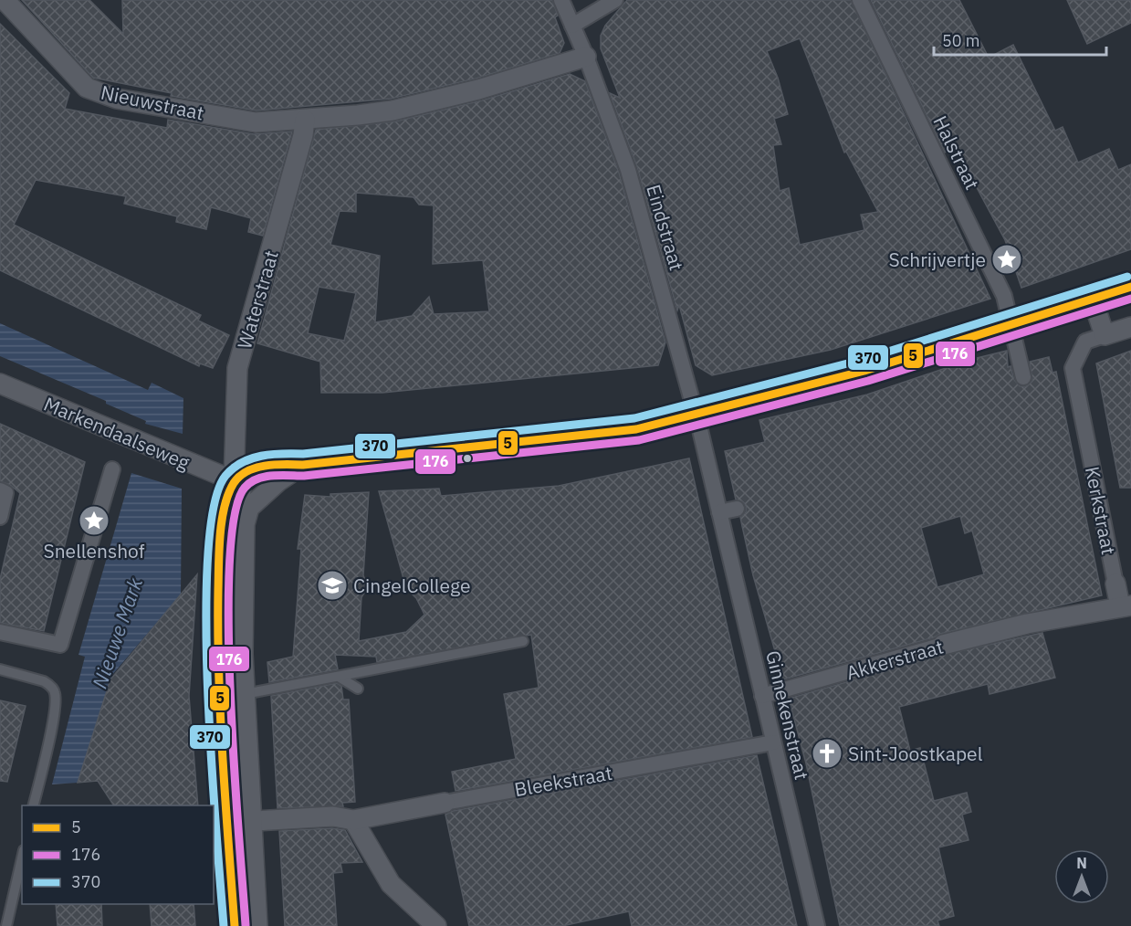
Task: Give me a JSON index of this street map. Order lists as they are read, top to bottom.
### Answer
{
  "streets": {
    "street": [
      "Nieuwstraat",
      "Halstraat",
      "Eindstraat",
      "Waterstraat",
      "Markendaalseweg",
      "Kerkstraat",
      "Akkerstraat",
      "Ginnekenstraat",
      "Bleekstraat"
    ]
  },
  "crossings": [
    ["Nieuwstraat", "Eindstraat"],
    ["Nieuwstraat", "Waterstraat"],
    ["Eindstraat", "Ginnekenstraat"],
    ["Waterstraat", "Markendaalseweg"],
    ["Kerkstraat", "Akkerstraat"],
    ["Akkerstraat", "Ginnekenstraat"],
    ["Ginnekenstraat", "Bleekstraat"]
  ],
  "water": ["Nieuwe Mark"],
  "places": {
    "place": ["Schrijvertje", "Snellenshof"],
    "school or university": ["CingelCollege"],
    "church": ["Sint-Joostkapel"]
  },
  "lines": ["transit line 370", "transit line 5", "transit line 176"],
  "legend": ["5", "176", "370"],
  "scale_bar": "50 m",
  "north": "top"
}
